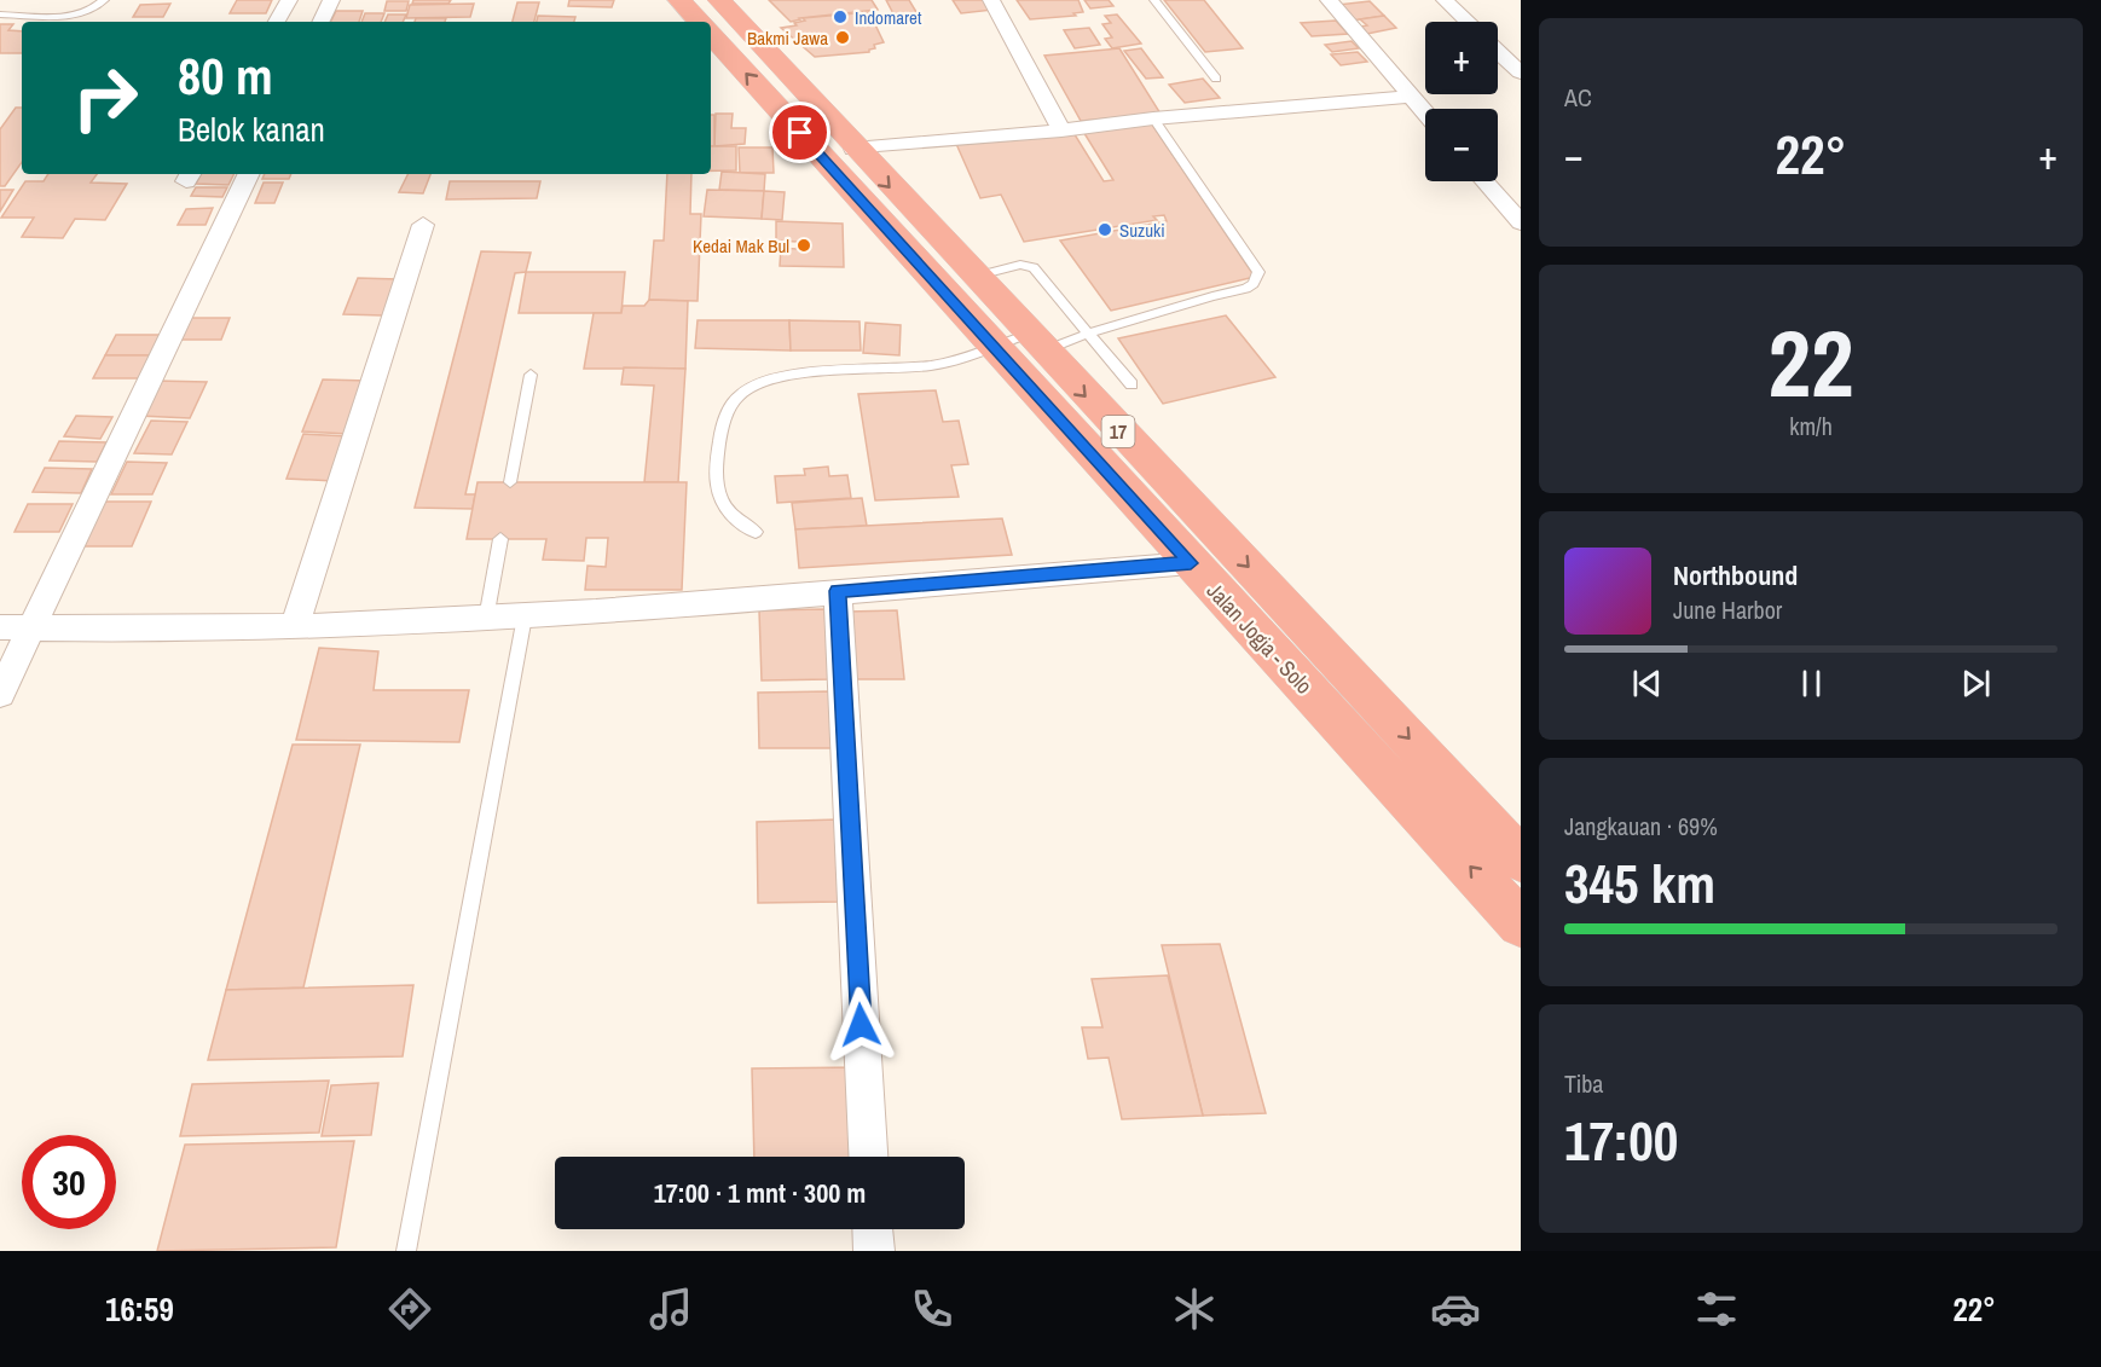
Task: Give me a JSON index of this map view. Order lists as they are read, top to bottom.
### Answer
{
  "streets": {
    "highway": ["17", "Jalan Jogja - Solo"]
  },
  "places": [
    "Indomaret",
    "Bakmi Jawa",
    "Suzuki",
    "Kedai Mak Bul"
  ],
  "page": {
    "tile": [
      "AC",
      ["22", "km/h"],
      ["Jangkauan · 69%", "345 km"],
      ["Tiba", "17:00"]
    ],
    "map_buttons": ["+", "−"],
    "turn": ["80 m", "Belok kanan"],
    "heat": ["−", "22°", "+"],
    "song": ["Northbound", "June Harbor"],
    "limit": "30",
    "trip": "17:00 · 1 mnt · 300 m",
    "tabs": ["16:59", "22°"]
  }
}
